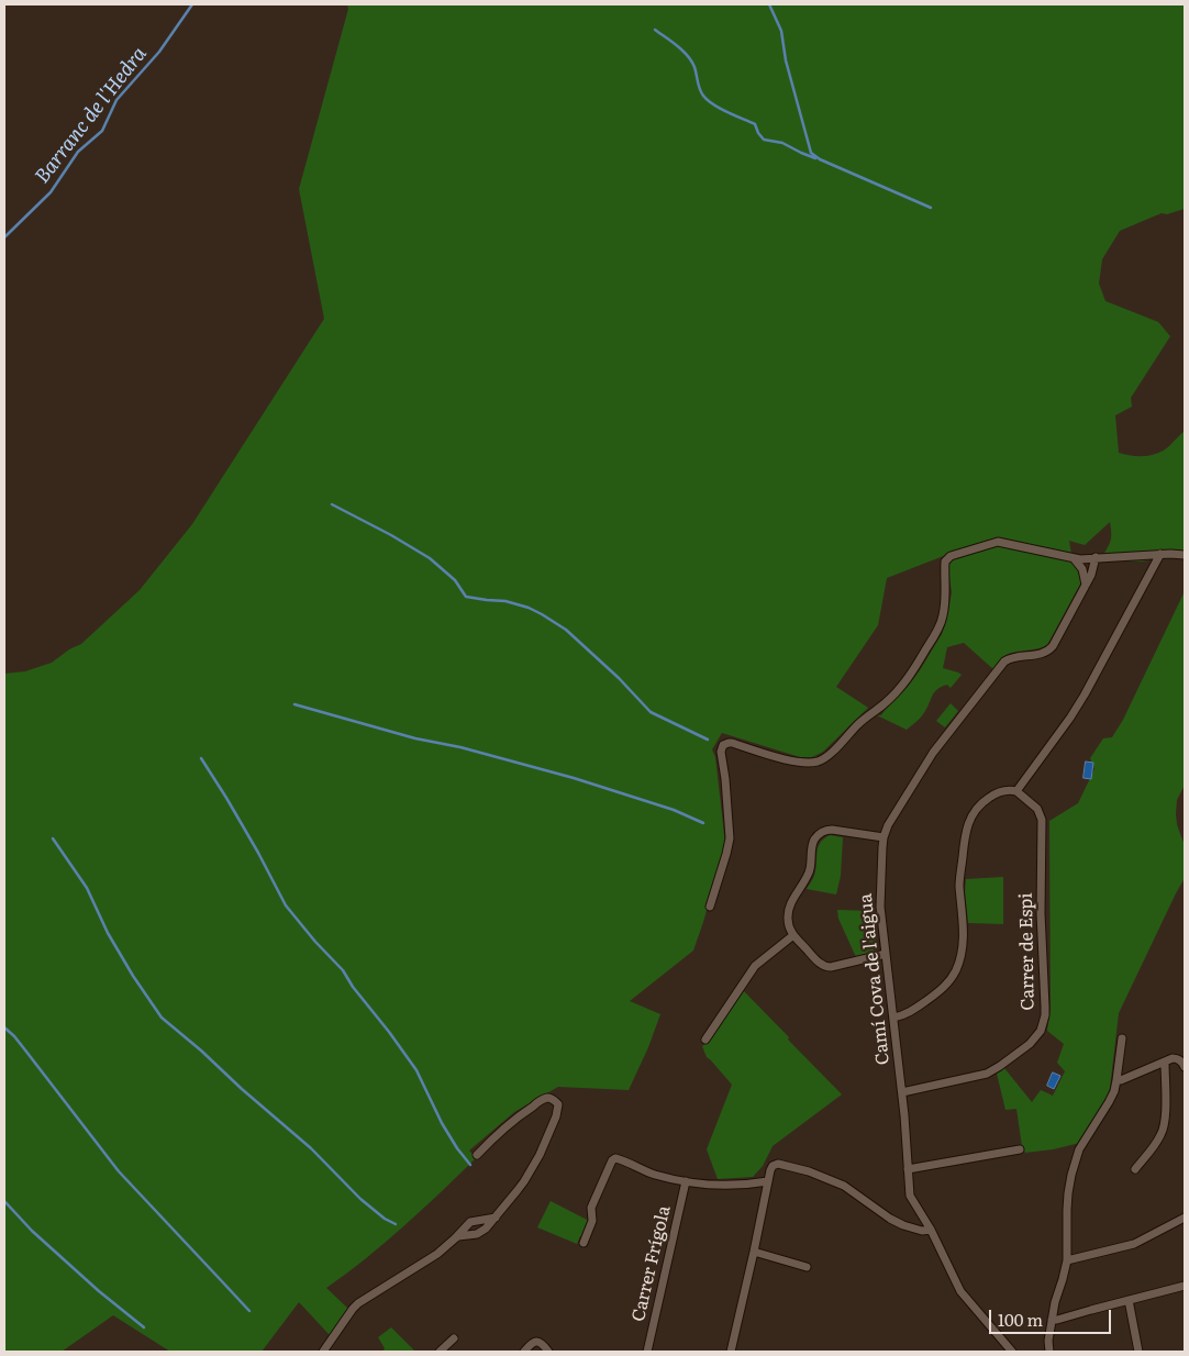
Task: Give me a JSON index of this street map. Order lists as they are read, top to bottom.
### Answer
{
  "streets": {
    "street": ["Carrer de Espi", "Camí Cova de l'aigua", "Carrer Frígola"]
  },
  "crossings": [
    ["Carrer de Espi", "Camí Cova de l'aigua"]
  ],
  "water": ["Barranc de l'Hedra"],
  "scale_bar": "100 m"
}
